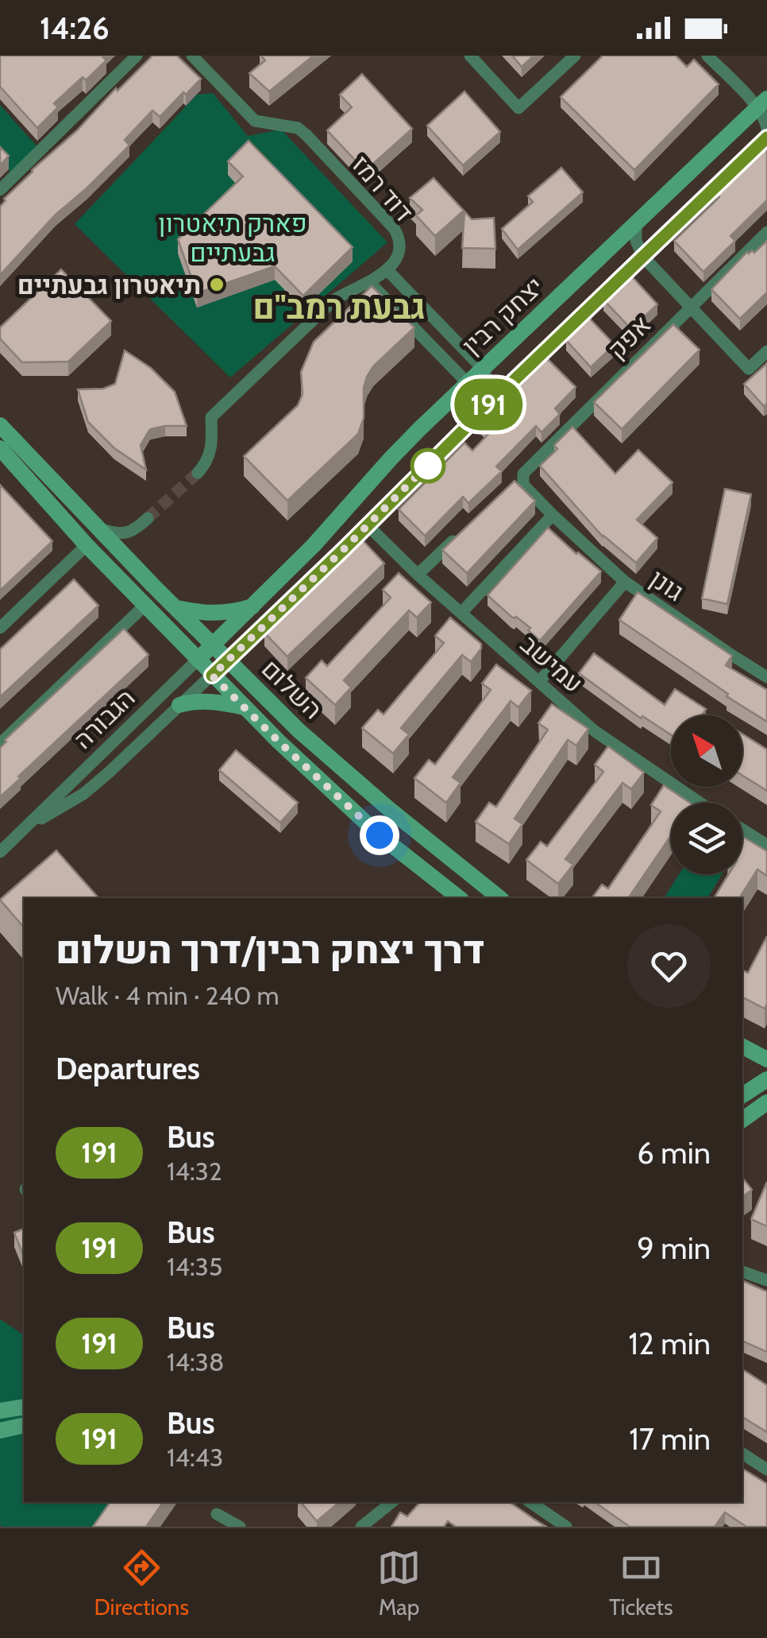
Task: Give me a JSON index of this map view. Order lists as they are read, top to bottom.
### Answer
{
  "streets": {
    "main road": ["יצחק רבין", "השלום", "הגבורה"],
    "street": [
      "דוד רמז",
      "אפק",
      "גונן",
      "עמישב"
    ]
  },
  "crossings": [
    ["יצחק רבין", "השלום"],
    ["יצחק רבין", "הגבורה"],
    ["השלום", "הגבורה"]
  ],
  "districts": ["גבעת רמב\"ם"],
  "parks": ["פארק תיאטרון גבעתיים"],
  "places": ["תיאטרון גבעתיים"],
  "lines": ["bus line 191"],
  "north": "top left",
  "page": {
    "status": "14:26",
    "on_map": "191",
    "heading": [
      ["דרך יצחק רבין/דרך השלום", "Walk · 4 min · 240 m"],
      "Departures"
    ],
    "list": [
      {
        "mark": "191",
        "name": "Bus",
        "note": "14:32",
        "value": "6 min"
      },
      {
        "mark": "191",
        "name": "Bus",
        "note": "14:35",
        "value": "9 min"
      },
      {
        "mark": "191",
        "name": "Bus",
        "note": "14:38",
        "value": "12 min"
      },
      {
        "mark": "191",
        "name": "Bus",
        "note": "14:43",
        "value": "17 min"
      }
    ],
    "tabs": ["Directions", "Map", "Tickets"]
  }
}
